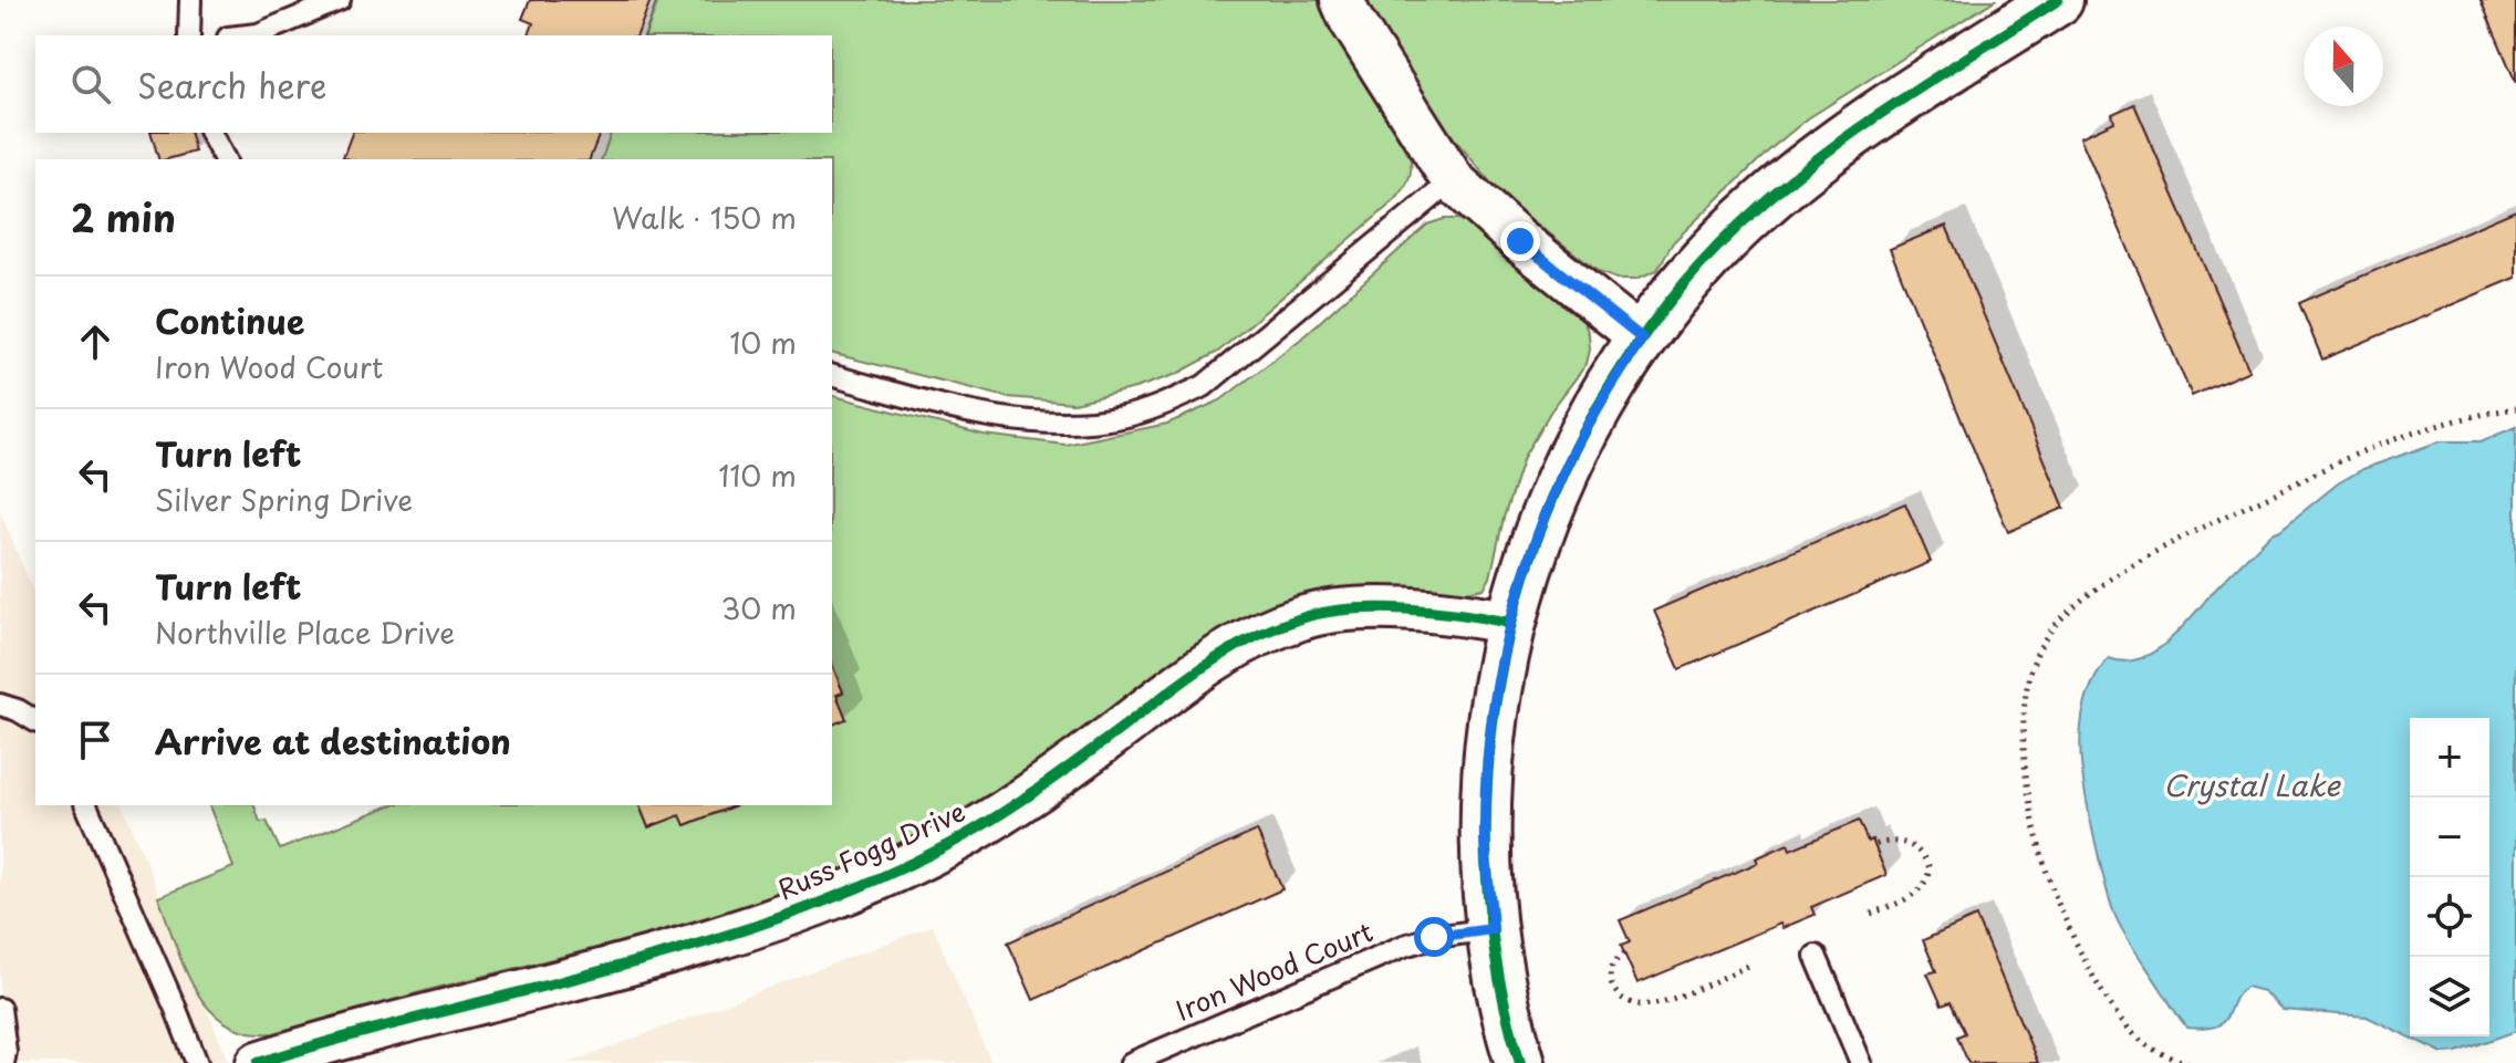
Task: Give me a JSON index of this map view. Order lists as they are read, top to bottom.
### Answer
{
  "streets": {
    "street": ["Russ Fogg Drive"],
    "lane": ["Iron Wood Court"]
  },
  "water": ["Crystal Lake"],
  "north": "top",
  "page": {
    "search": "Search here",
    "heading": ["2 min", "Walk · 150 m"],
    "list": [
      ["Continue", "Iron Wood Court", "10 m"],
      ["Turn left", "Silver Spring Drive", "110 m"],
      ["Turn left", "Northville Place Drive", "30 m"],
      "Arrive at destination"
    ],
    "map_buttons": ["+", "−"]
  }
}
